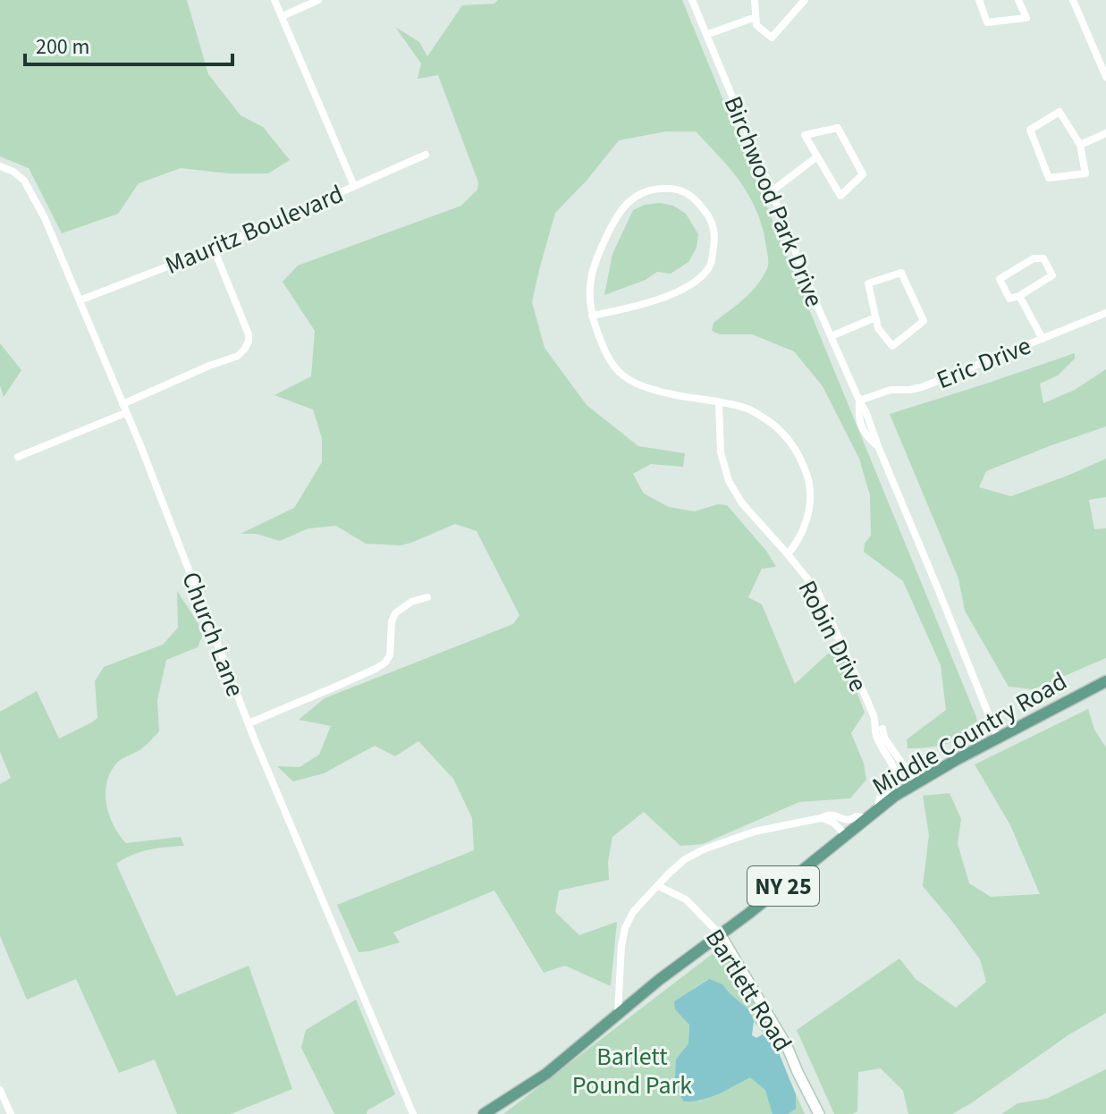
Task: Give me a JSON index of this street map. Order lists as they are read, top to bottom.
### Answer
{
  "streets": {
    "main road": ["Middle Country Road", "NY 25"],
    "street": [
      "Birchwood Park Drive",
      "Mauritz Boulevard",
      "Eric Drive",
      "Church Lane",
      "Robin Drive",
      "Bartlett Road"
    ]
  },
  "crossings": [
    ["Birchwood Park Drive", "Eric Drive"],
    ["Birchwood Park Drive", "Middle Country Road"],
    ["Mauritz Boulevard", "Church Lane"],
    ["Robin Drive", "Middle Country Road"],
    ["Middle Country Road", "Bartlett Road"]
  ],
  "parks": ["Barlett Pound Park"],
  "scale_bar": "200 m"
}
